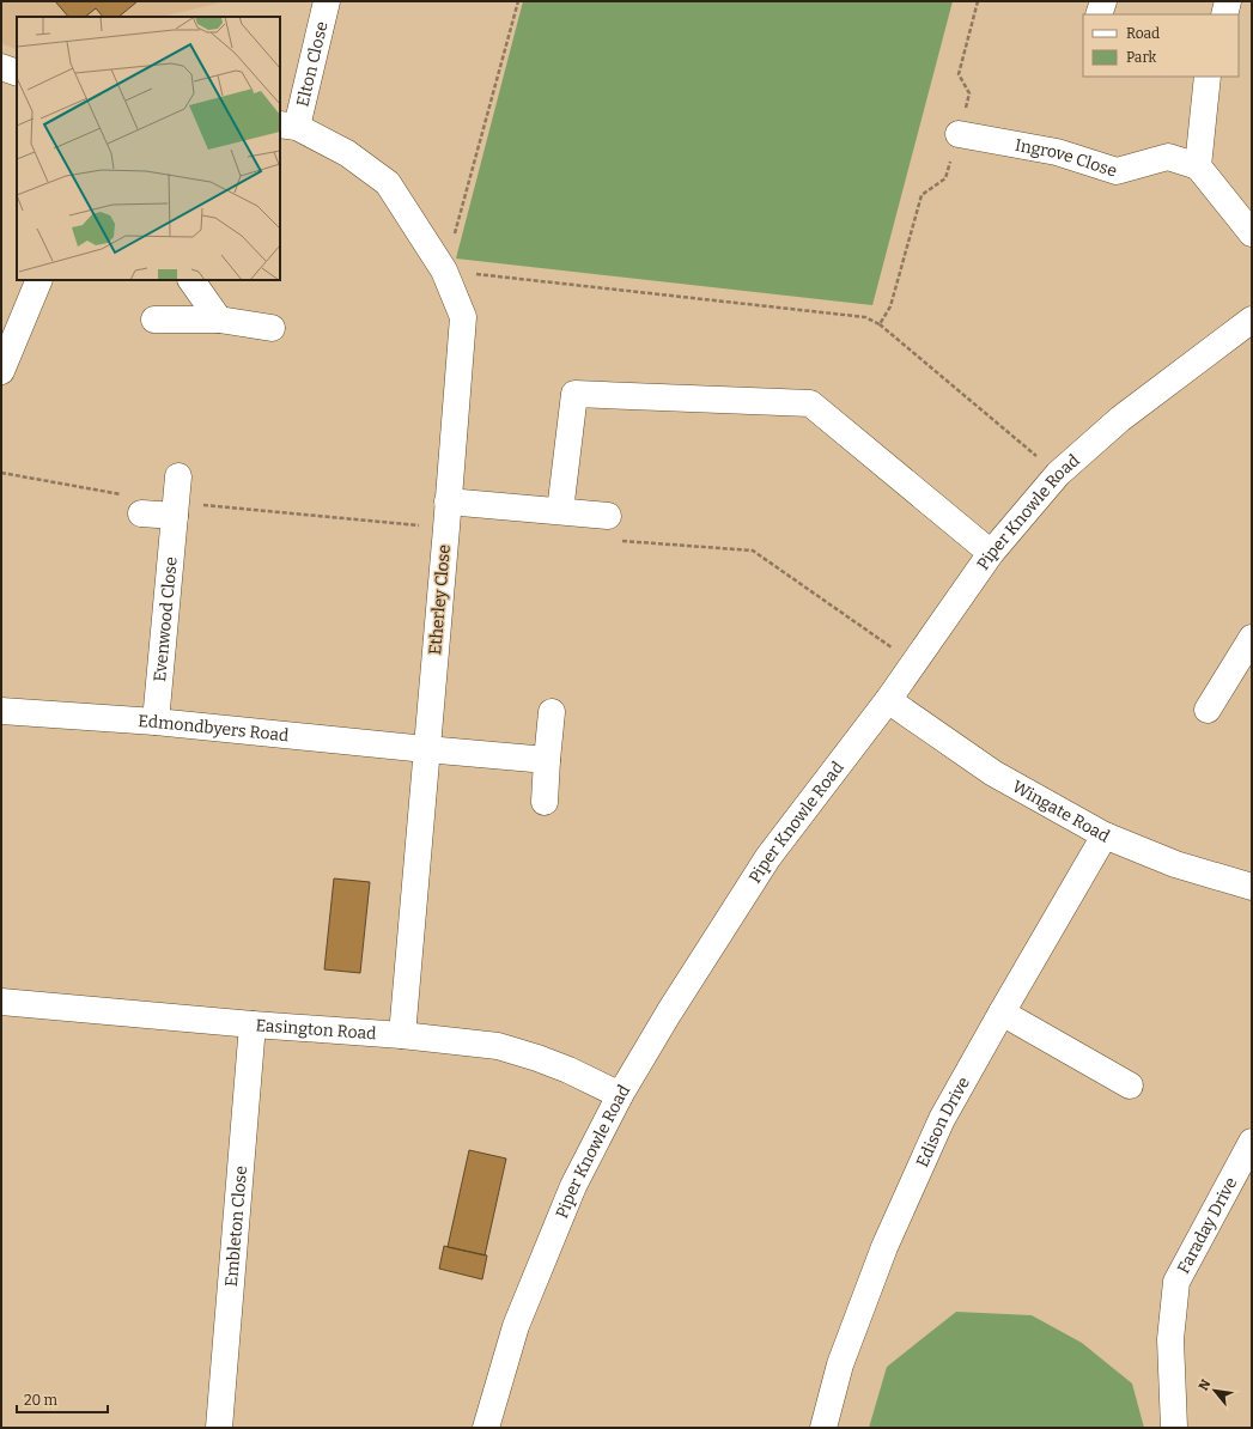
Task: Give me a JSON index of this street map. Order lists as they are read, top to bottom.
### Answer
{
  "streets": {
    "street": [
      "Elton Close",
      "Ingrove Close",
      "Piper Knowle Road",
      "Etherley Close",
      "Evenwood Close",
      "Edmondbyers Road",
      "Wingate Road",
      "Easington Road",
      "Edison Drive",
      "Faraday Drive",
      "Embleton Close"
    ]
  },
  "crossings": [
    ["Elton Close", "Etherley Close"],
    ["Piper Knowle Road", "Wingate Road"],
    ["Piper Knowle Road", "Easington Road"],
    ["Etherley Close", "Edmondbyers Road"],
    ["Etherley Close", "Easington Road"],
    ["Evenwood Close", "Edmondbyers Road"],
    ["Wingate Road", "Edison Drive"],
    ["Easington Road", "Embleton Close"]
  ],
  "legend": ["Road", "Park"],
  "scale_bar": "20 m",
  "north": "top left"
}
